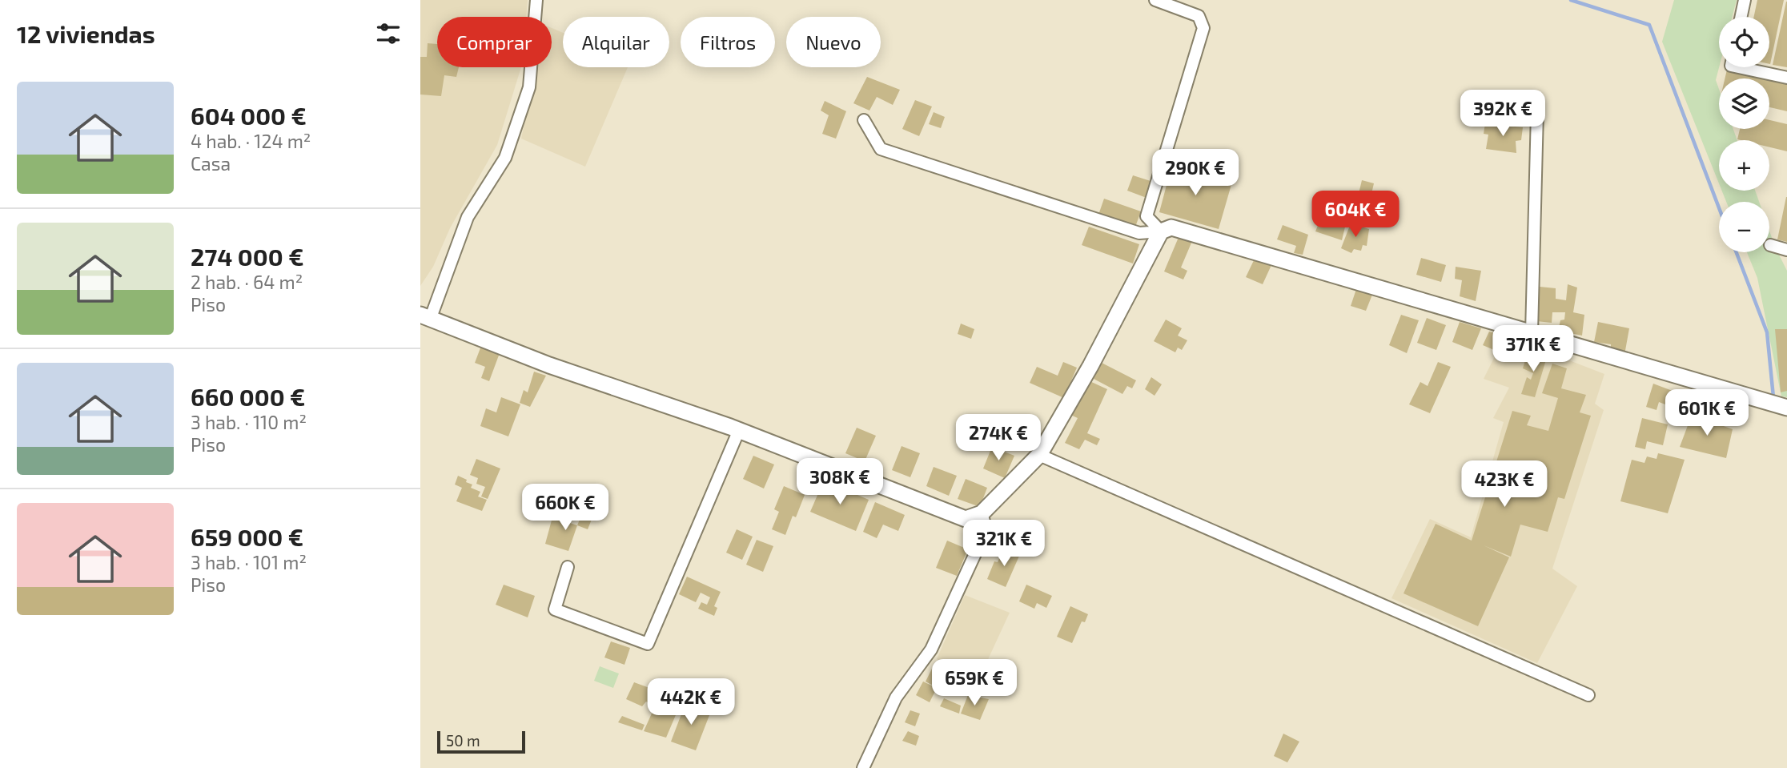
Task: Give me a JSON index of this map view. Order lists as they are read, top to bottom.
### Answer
{
  "scale_bar": "50 m",
  "page": {
    "heading": "12 viviendas",
    "map_buttons": ["+", "−"],
    "chip": [
      "Comprar",
      "Alquilar",
      "Filtros",
      "Nuevo"
    ],
    "list": [
      {
        "name": "604 000 €",
        "note": "4 hab. · 124 m² · Casa"
      },
      {
        "name": "274 000 €",
        "note": "2 hab. · 64 m² · Piso"
      },
      {
        "name": "660 000 €",
        "note": "3 hab. · 110 m² · Piso"
      },
      {
        "name": "659 000 €",
        "note": "3 hab. · 101 m² · Piso"
      }
    ],
    "price": [
      "392K €",
      "290K €",
      "604K €",
      "371K €",
      "601K €",
      "274K €",
      "308K €",
      "423K €",
      "660K €",
      "321K €",
      "659K €",
      "442K €"
    ],
    "scale": "50 m"
  }
}
